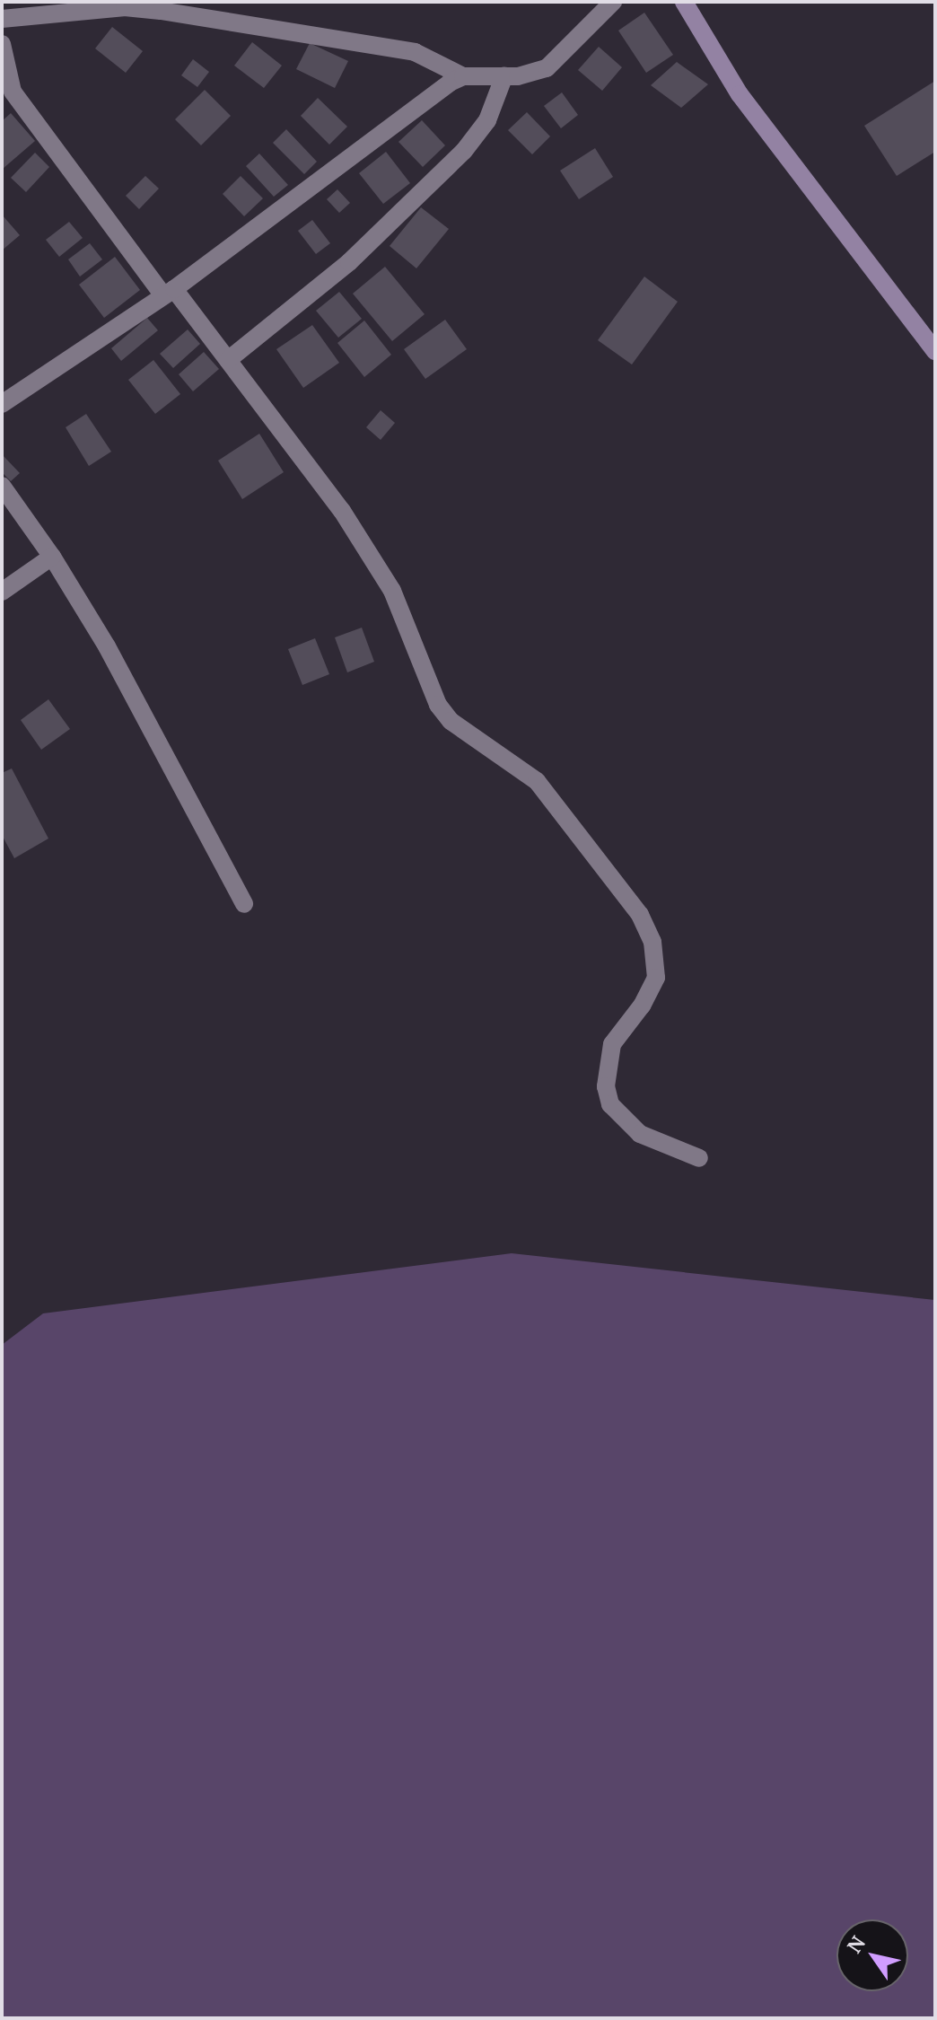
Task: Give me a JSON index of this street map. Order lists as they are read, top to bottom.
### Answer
{
  "north": "top left"
}
